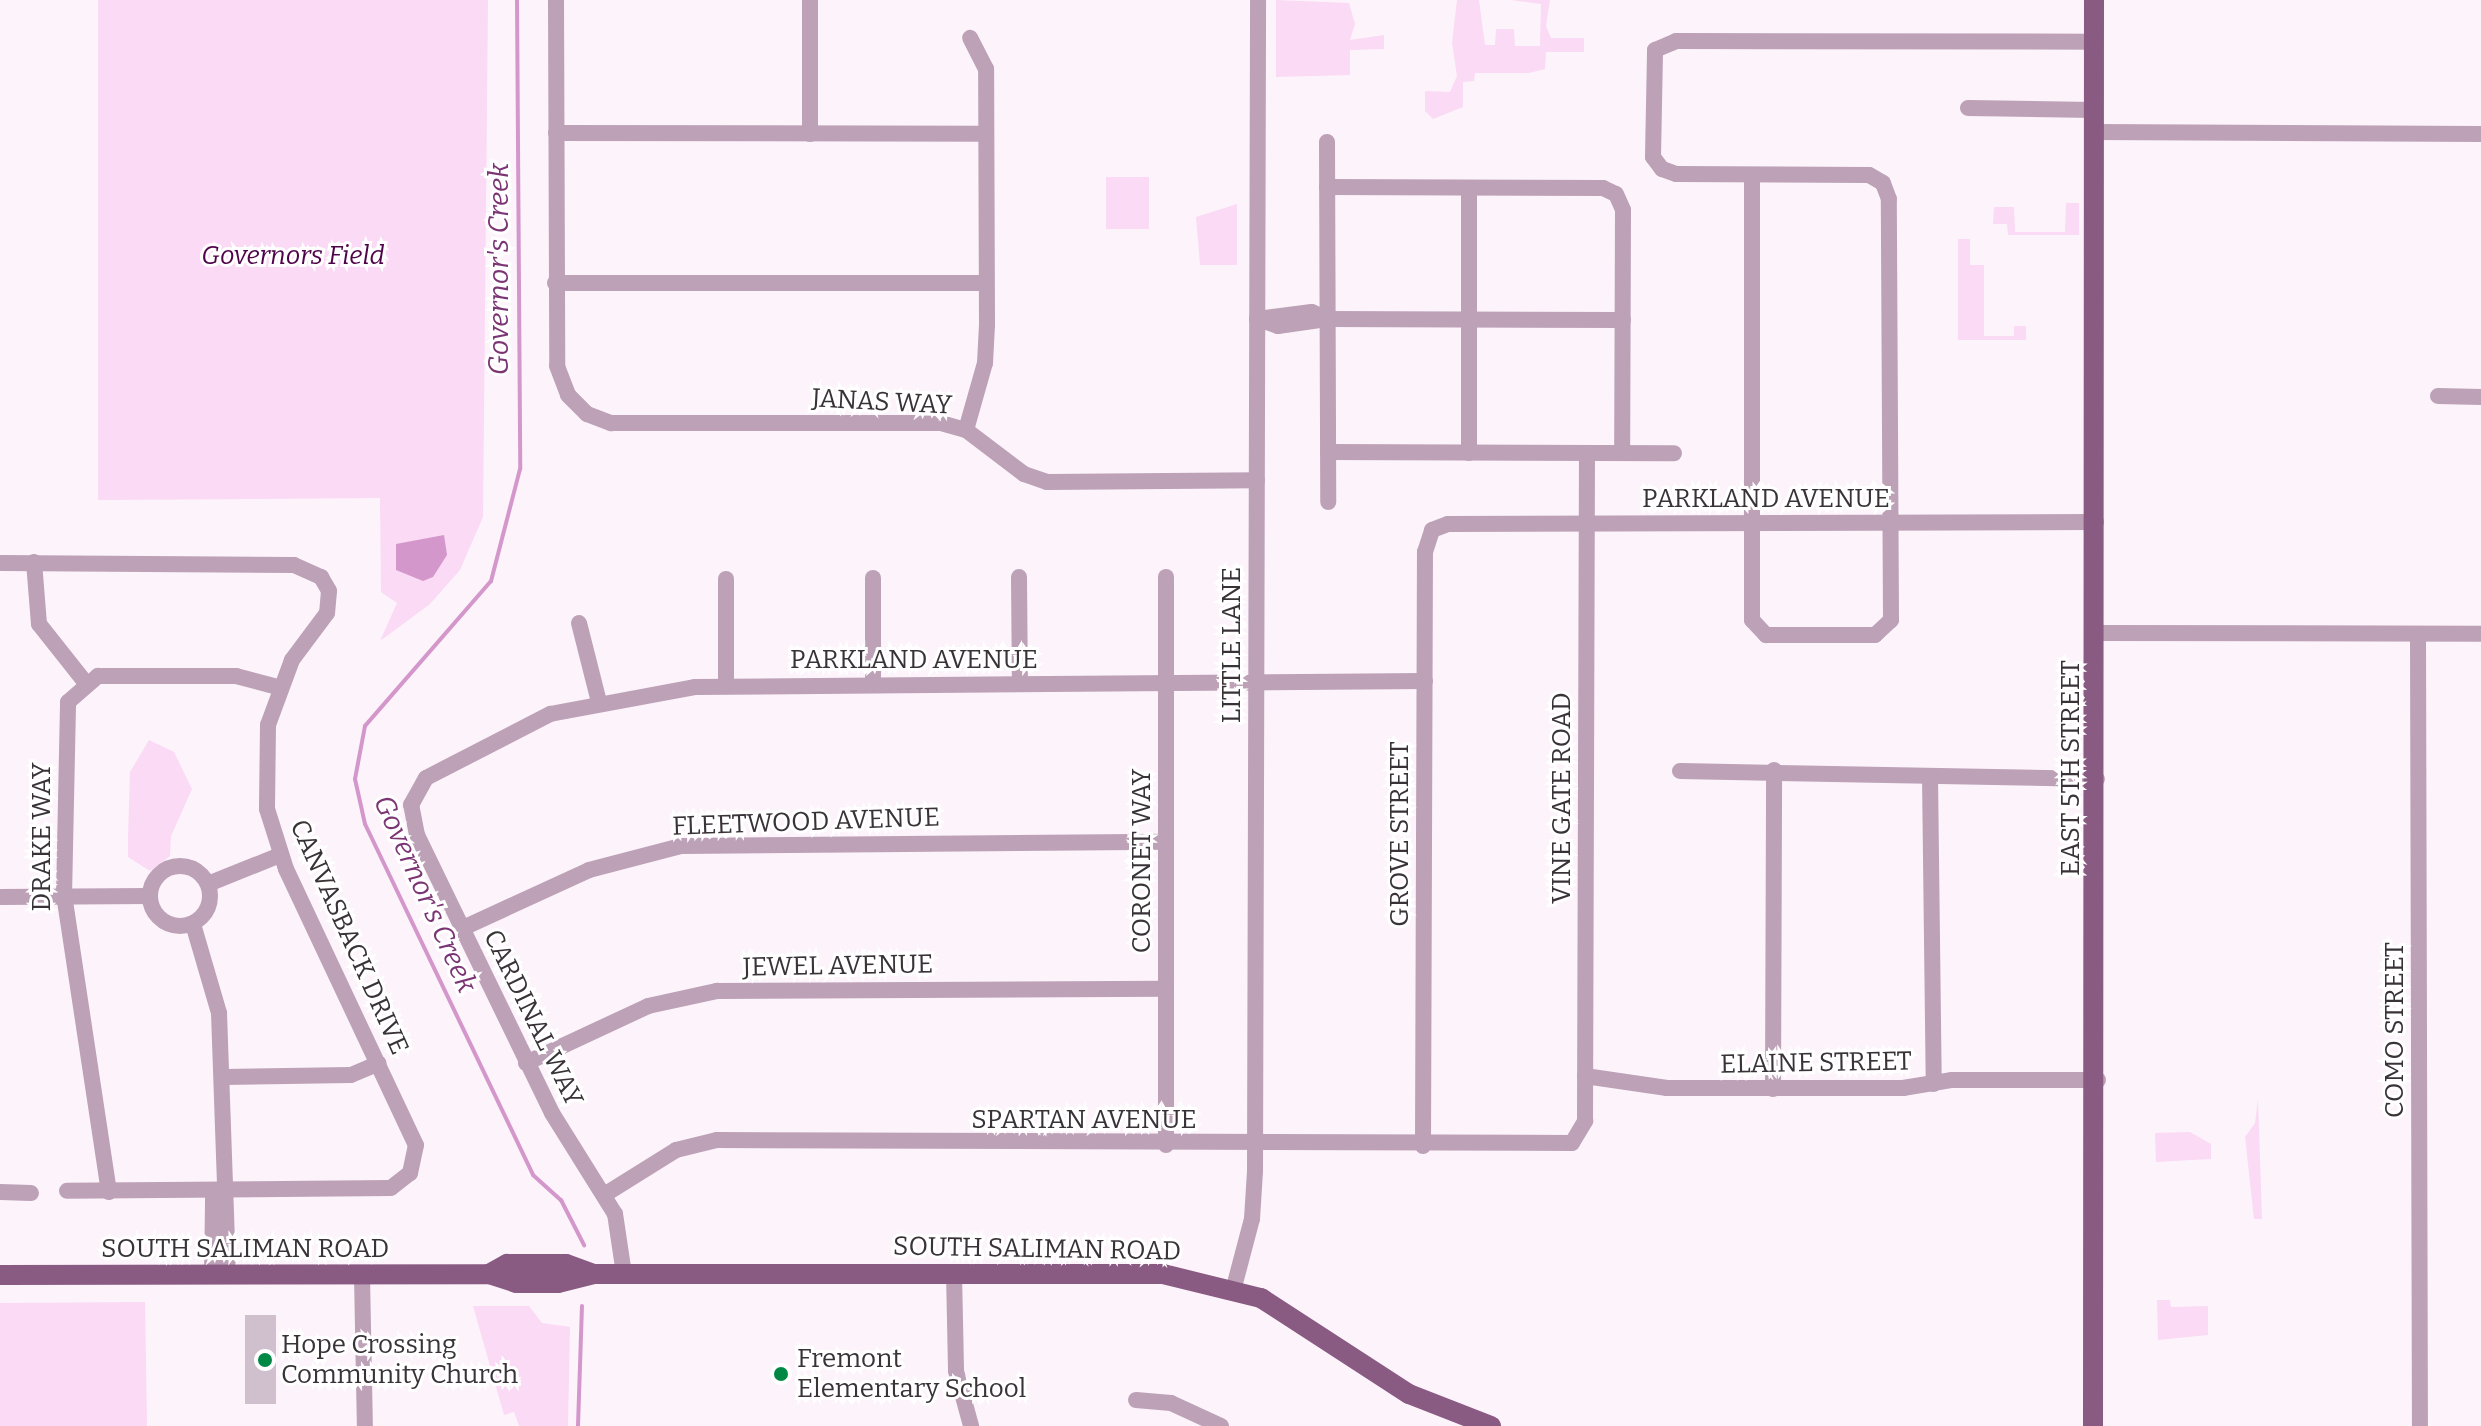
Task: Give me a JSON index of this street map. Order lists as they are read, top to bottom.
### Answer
{
  "streets": {
    "main road": ["EAST 5TH STREET", "SOUTH SALIMAN ROAD"],
    "street": [
      "JANAS WAY",
      "PARKLAND AVENUE",
      "LITTLE LANE",
      "VINE GATE ROAD",
      "FLEETWOOD AVENUE",
      "GROVE STREET",
      "DRAKE WAY",
      "CORONET WAY",
      "CANVASBACK DRIVE",
      "JEWEL AVENUE",
      "CARDINAL WAY",
      "COMO STREET",
      "ELAINE STREET",
      "SPARTAN AVENUE"
    ]
  },
  "crossings": [
    ["JANAS WAY", "LITTLE LANE"],
    ["PARKLAND AVENUE", "LITTLE LANE"],
    ["PARKLAND AVENUE", "EAST 5TH STREET"],
    ["PARKLAND AVENUE", "VINE GATE ROAD"],
    ["PARKLAND AVENUE", "GROVE STREET"],
    ["PARKLAND AVENUE", "CORONET WAY"],
    ["PARKLAND AVENUE", "CARDINAL WAY"],
    ["LITTLE LANE", "SPARTAN AVENUE"],
    ["LITTLE LANE", "SOUTH SALIMAN ROAD"],
    ["EAST 5TH STREET", "ELAINE STREET"],
    ["VINE GATE ROAD", "ELAINE STREET"],
    ["VINE GATE ROAD", "SPARTAN AVENUE"],
    ["FLEETWOOD AVENUE", "CORONET WAY"],
    ["FLEETWOOD AVENUE", "CARDINAL WAY"],
    ["GROVE STREET", "SPARTAN AVENUE"],
    ["CORONET WAY", "JEWEL AVENUE"],
    ["CORONET WAY", "SPARTAN AVENUE"],
    ["JEWEL AVENUE", "CARDINAL WAY"],
    ["CARDINAL WAY", "SPARTAN AVENUE"],
    ["CARDINAL WAY", "SOUTH SALIMAN ROAD"]
  ],
  "water": ["Governor's Creek"],
  "parks": ["Governors Field"],
  "places": ["Hope Crossing Community Church", "Fremont Elementary School"]
}
